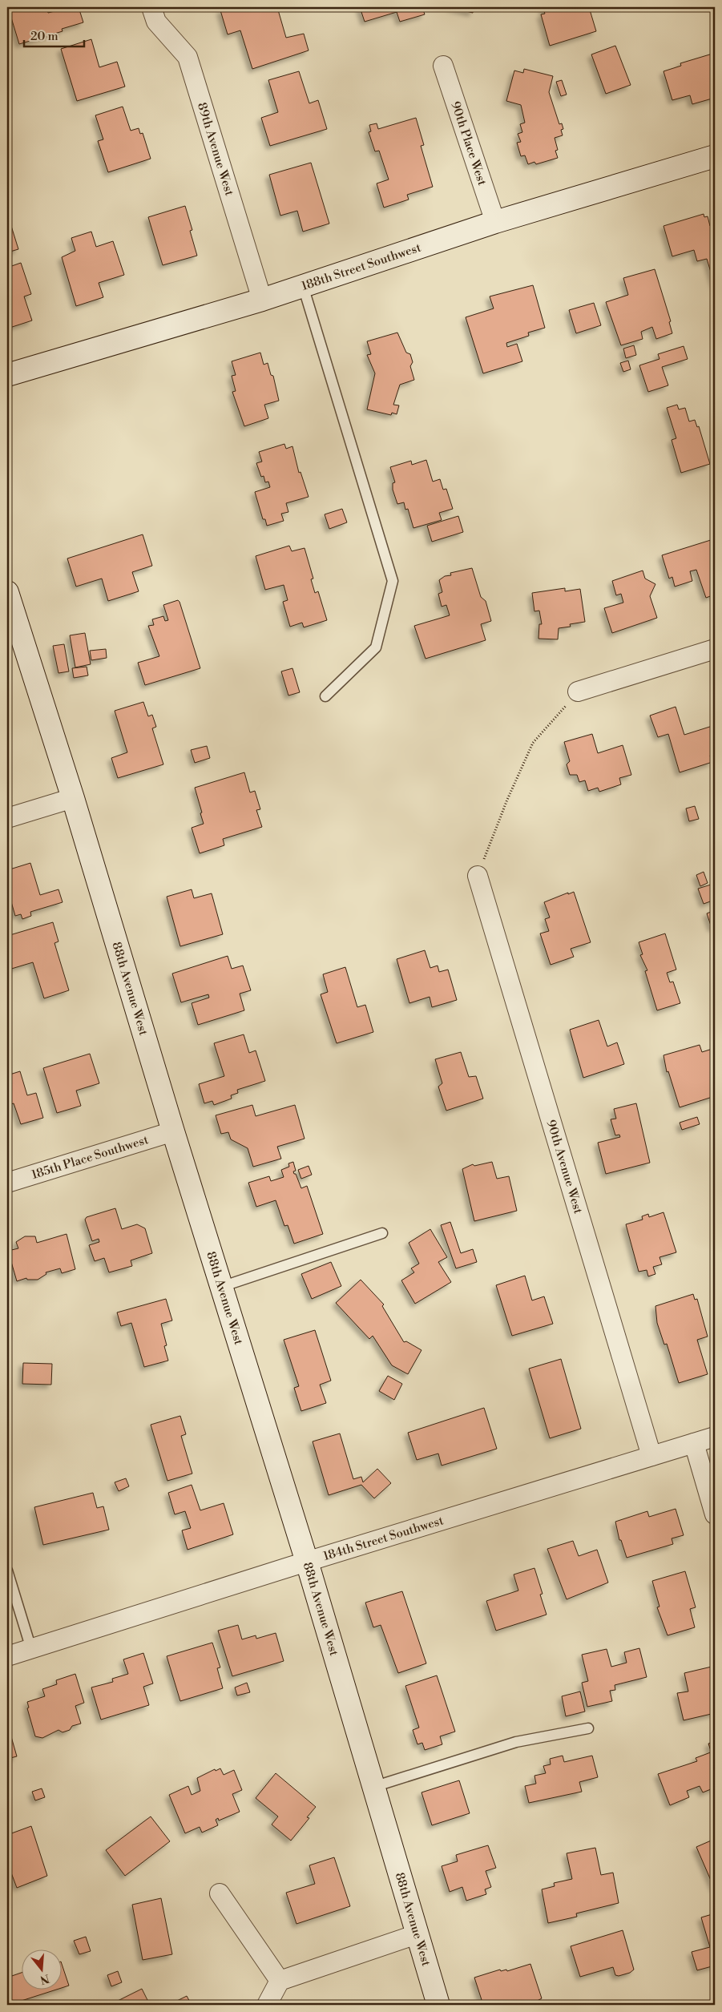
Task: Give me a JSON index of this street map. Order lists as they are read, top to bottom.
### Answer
{
  "streets": {
    "street": [
      "90th Place West",
      "89th Avenue West",
      "188th Street Southwest",
      "88th Avenue West",
      "185th Place Southwest",
      "90th Avenue West",
      "184th Street Southwest"
    ]
  },
  "crossings": [
    ["90th Place West", "188th Street Southwest"],
    ["89th Avenue West", "188th Street Southwest"],
    ["88th Avenue West", "185th Place Southwest"],
    ["88th Avenue West", "184th Street Southwest"],
    ["90th Avenue West", "184th Street Southwest"]
  ],
  "scale_bar": "20 m",
  "north": "bottom"
}
